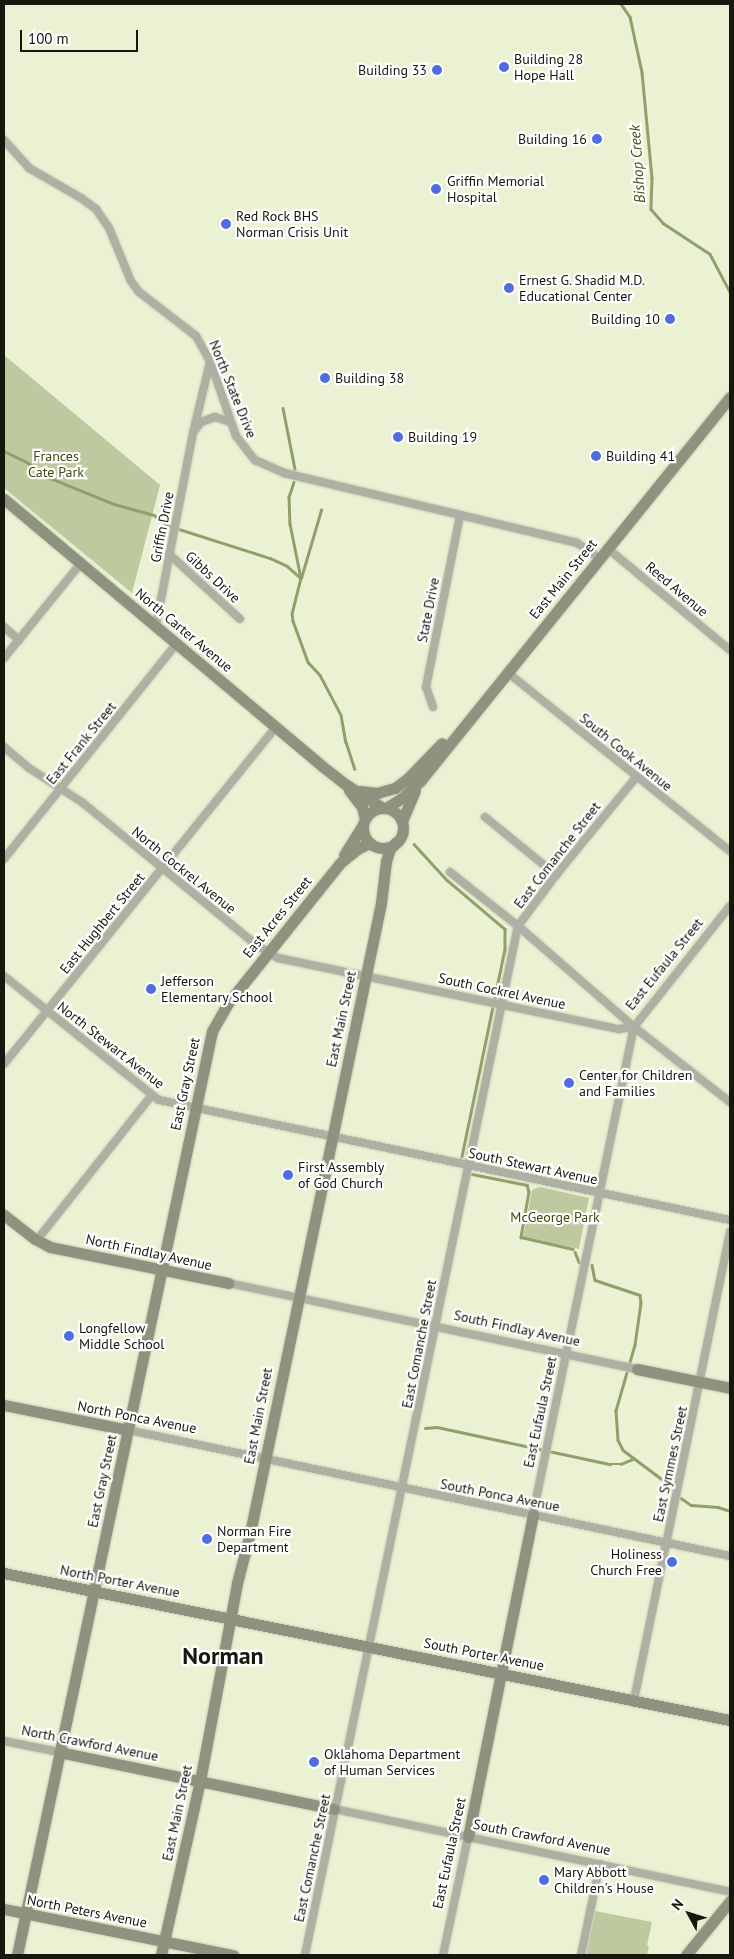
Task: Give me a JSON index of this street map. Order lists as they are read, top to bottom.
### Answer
{
  "streets": {
    "street": [
      "North State Drive",
      "Griffin Drive",
      "Gibbs Drive",
      "East Main Street",
      "Reed Avenue",
      "State Drive",
      "North Carter Avenue",
      "East Frank Street",
      "South Cook Avenue",
      "East Comanche Street",
      "North Cockrel Avenue",
      "East Acres Street",
      "East Hughbert Street",
      "East Eufaula Street",
      "South Cockrel Avenue",
      "North Stewart Avenue",
      "East Gray Street",
      "South Stewart Avenue",
      "North Findlay Avenue",
      "South Findlay Avenue",
      "North Ponca Avenue",
      "East Symmes Street",
      "South Ponca Avenue",
      "North Porter Avenue",
      "South Porter Avenue",
      "North Crawford Avenue",
      "South Crawford Avenue",
      "North Peters Avenue"
    ]
  },
  "crossings": [
    ["North State Drive", "Griffin Drive"],
    ["North State Drive", "East Main Street"],
    ["North State Drive", "State Drive"],
    ["Griffin Drive", "Gibbs Drive"],
    ["Griffin Drive", "North Carter Avenue"],
    ["East Main Street", "Reed Avenue"],
    ["East Main Street", "North Carter Avenue"],
    ["East Main Street", "South Cook Avenue"],
    ["East Main Street", "North Cockrel Avenue"],
    ["East Main Street", "East Acres Street"],
    ["East Main Street", "South Cockrel Avenue"],
    ["East Main Street", "North Stewart Avenue"],
    ["East Main Street", "South Stewart Avenue"],
    ["East Main Street", "North Findlay Avenue"],
    ["East Main Street", "South Findlay Avenue"],
    ["East Main Street", "North Ponca Avenue"],
    ["East Main Street", "South Ponca Avenue"],
    ["East Main Street", "North Porter Avenue"],
    ["East Main Street", "South Porter Avenue"],
    ["East Main Street", "North Crawford Avenue"],
    ["East Main Street", "South Crawford Avenue"],
    ["East Main Street", "North Peters Avenue"],
    ["North Carter Avenue", "East Frank Street"],
    ["North Carter Avenue", "East Acres Street"],
    ["North Carter Avenue", "East Hughbert Street"],
    ["East Frank Street", "North Cockrel Avenue"],
    ["South Cook Avenue", "East Comanche Street"],
    ["East Comanche Street", "South Cockrel Avenue"],
    ["East Comanche Street", "South Stewart Avenue"],
    ["East Comanche Street", "South Findlay Avenue"],
    ["East Comanche Street", "South Ponca Avenue"],
    ["East Comanche Street", "South Porter Avenue"],
    ["East Comanche Street", "South Crawford Avenue"],
    ["North Cockrel Avenue", "East Acres Street"],
    ["North Cockrel Avenue", "East Hughbert Street"],
    ["North Cockrel Avenue", "South Cockrel Avenue"],
    ["East Acres Street", "East Gray Street"],
    ["East Hughbert Street", "North Stewart Avenue"],
    ["East Eufaula Street", "South Cockrel Avenue"],
    ["East Eufaula Street", "South Stewart Avenue"],
    ["East Eufaula Street", "South Findlay Avenue"],
    ["East Eufaula Street", "South Ponca Avenue"],
    ["East Eufaula Street", "South Porter Avenue"],
    ["East Eufaula Street", "South Crawford Avenue"],
    ["North Stewart Avenue", "East Gray Street"],
    ["North Stewart Avenue", "South Stewart Avenue"],
    ["East Gray Street", "North Findlay Avenue"],
    ["East Gray Street", "North Ponca Avenue"],
    ["East Gray Street", "North Porter Avenue"],
    ["East Gray Street", "North Crawford Avenue"],
    ["East Gray Street", "North Peters Avenue"],
    ["North Findlay Avenue", "South Findlay Avenue"],
    ["South Findlay Avenue", "East Symmes Street"],
    ["North Ponca Avenue", "South Ponca Avenue"],
    ["East Symmes Street", "South Ponca Avenue"],
    ["East Symmes Street", "South Porter Avenue"],
    ["North Porter Avenue", "South Porter Avenue"],
    ["North Crawford Avenue", "South Crawford Avenue"]
  ],
  "districts": ["Norman"],
  "water": ["Bishop Creek"],
  "parks": ["Frances Cate Park", "McGeorge Park"],
  "places": [
    "Building 28 Hope Hall",
    "Building 33",
    "Building 16",
    "Griffin Memorial Hospital",
    "Red Rock BHS Norman Crisis Unit",
    "Ernest G. Shadid M.D. Educational Center",
    "Building 10",
    "Building 38",
    "Building 19",
    "Building 41",
    "Jefferson Elementary School",
    "Center for Children and Families",
    "First Assembly of God Church",
    "Longfellow Middle School",
    "Norman Fire Department",
    "Holiness Church Free",
    "Oklahoma Department of Human Services",
    "Mary Abbott Children's House"
  ],
  "scale_bar": "100 m",
  "north": "top left"
}
